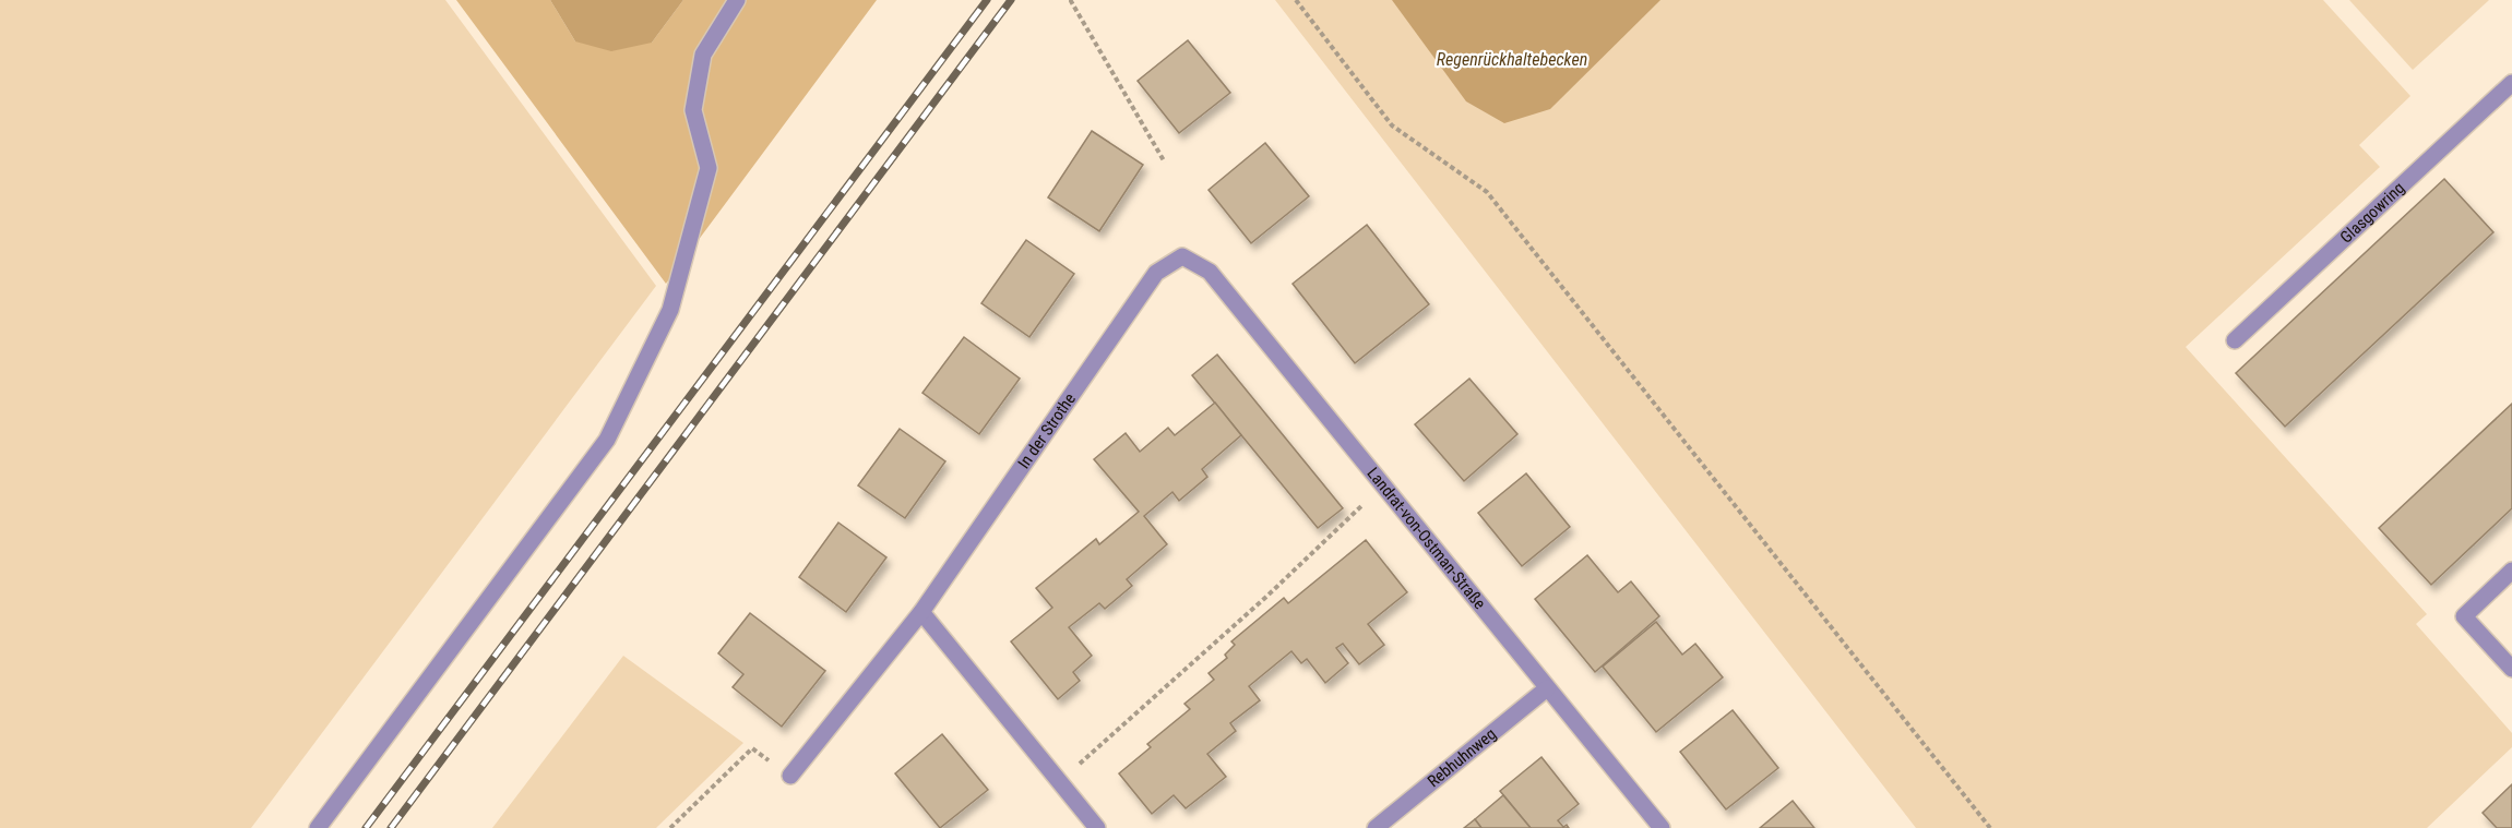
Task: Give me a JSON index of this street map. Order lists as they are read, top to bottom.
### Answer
{
  "streets": {
    "street": [
      "Glasgowring",
      "In der Strothe",
      "Landrat-von-Ostman-Straße",
      "Rebhuhnweg"
    ]
  },
  "crossings": [
    ["In der Strothe", "Landrat-von-Ostman-Straße"],
    ["Landrat-von-Ostman-Straße", "Rebhuhnweg"]
  ],
  "water": ["Regenrückhaltebecken"]
}
